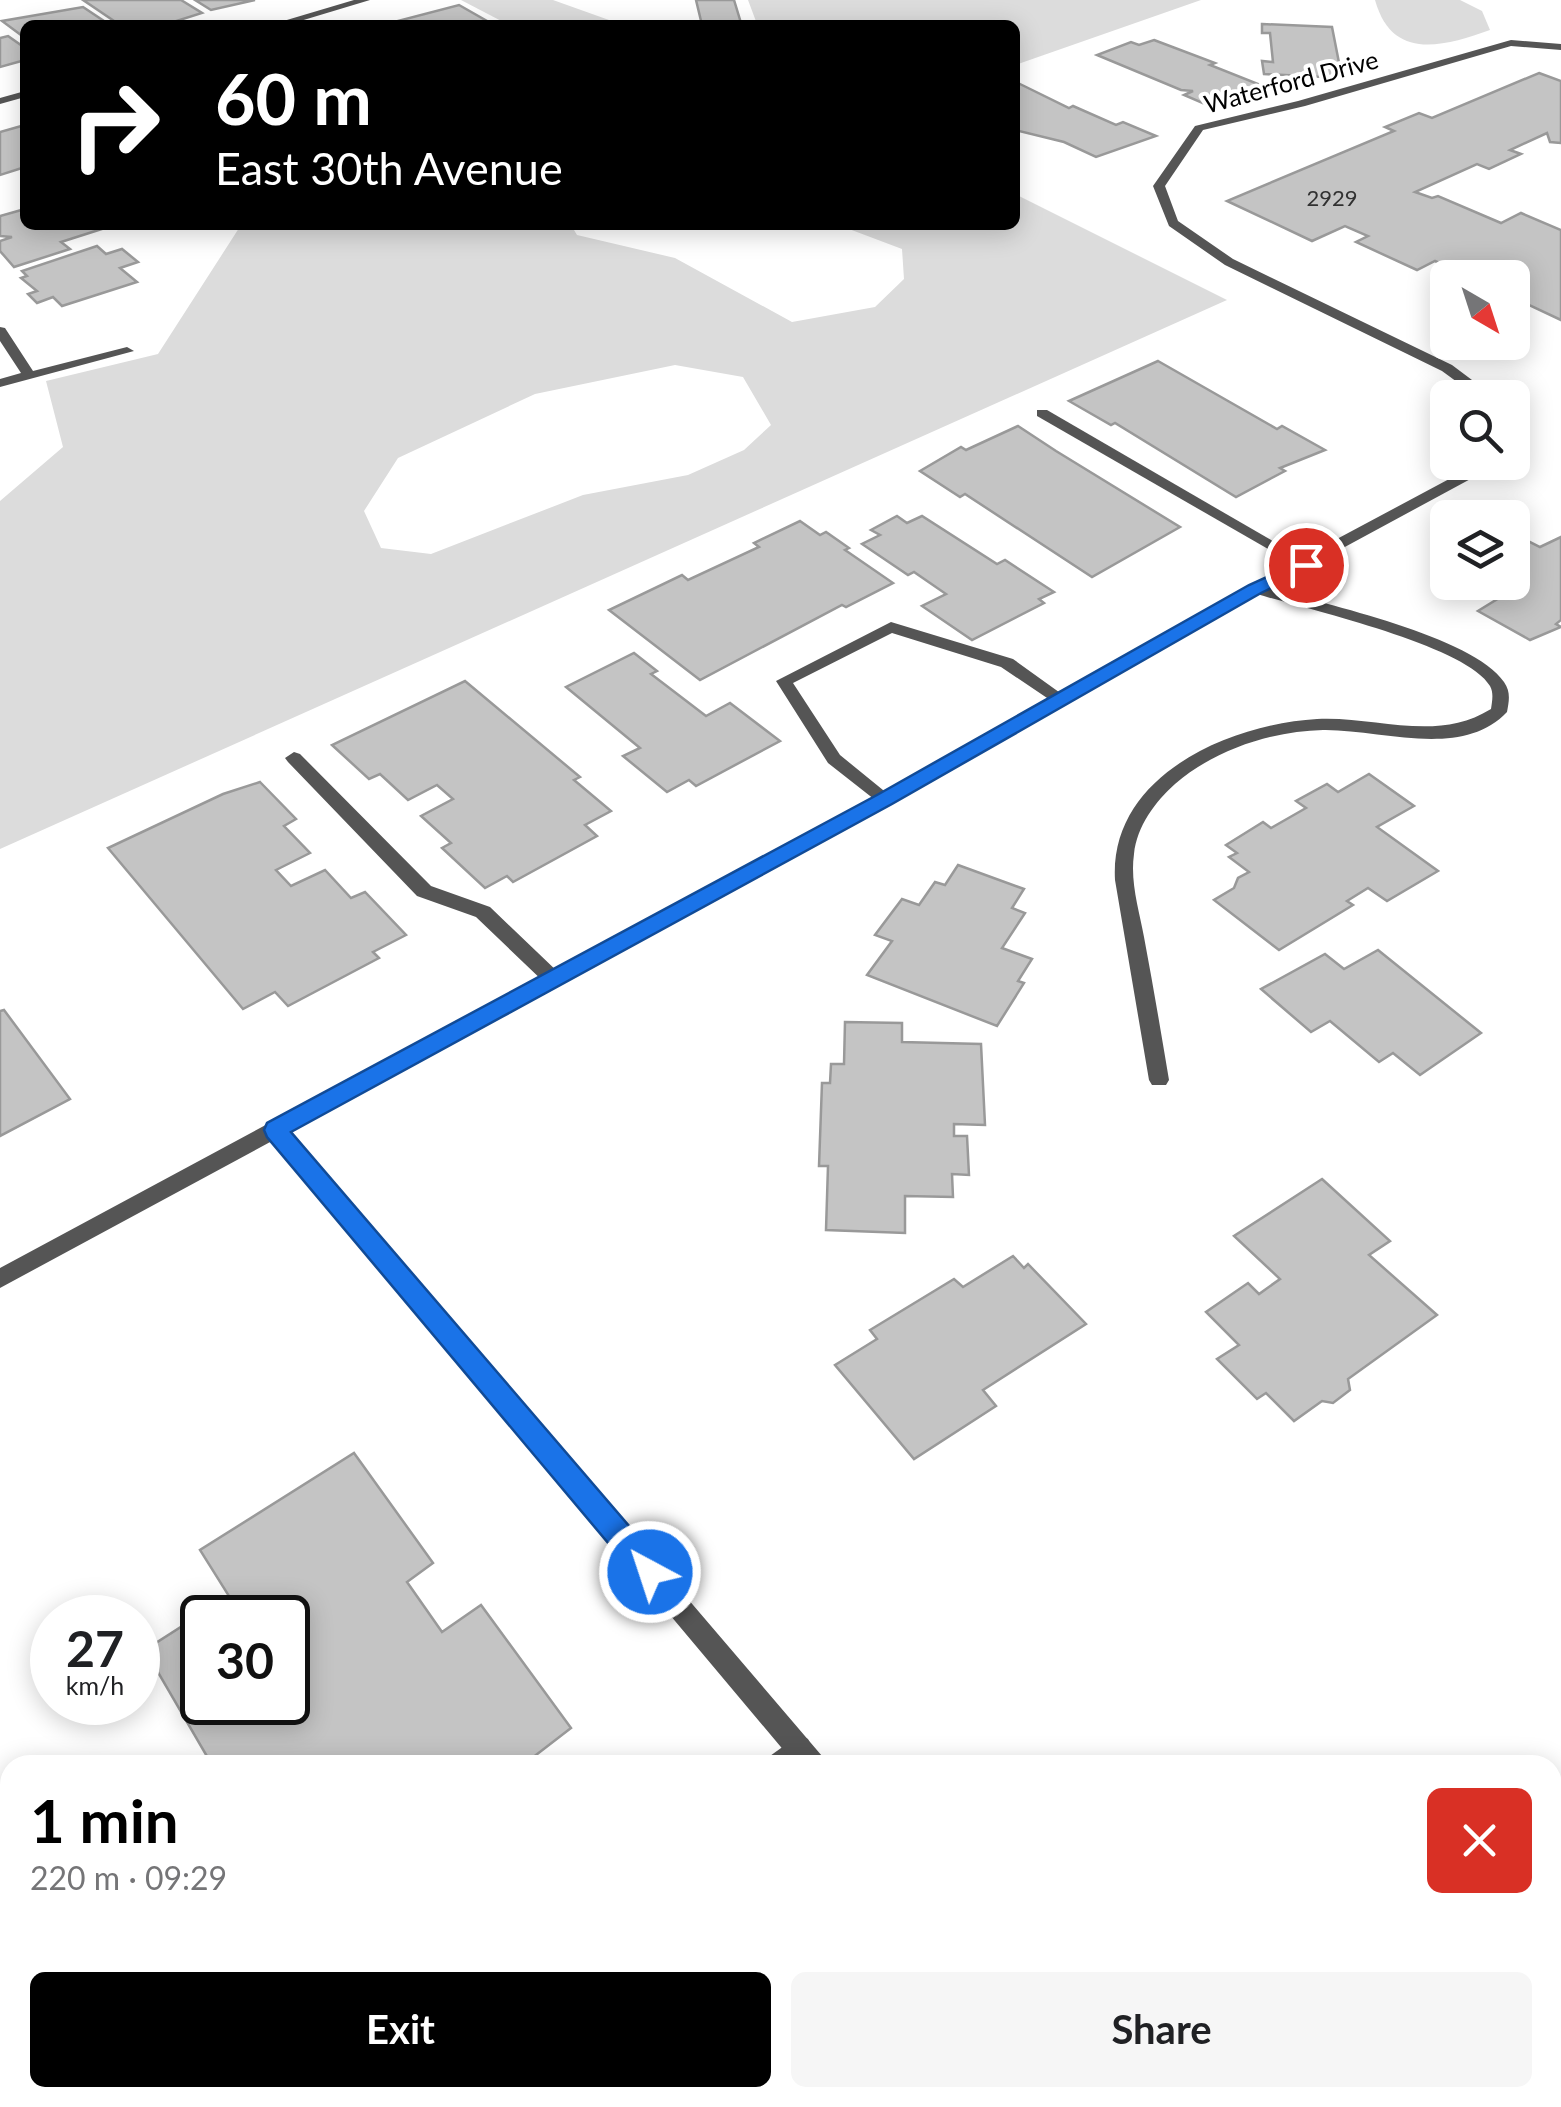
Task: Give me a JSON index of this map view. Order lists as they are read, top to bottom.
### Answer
{
  "streets": {
    "street": ["Waterford Drive"]
  },
  "house_numbers": ["2929"],
  "north": "bottom right",
  "page": {
    "turn": ["60 m", "East 30th Avenue"],
    "speed": "27 km/h",
    "limit": "30",
    "heading": ["1 min", "220 m · 09:29"],
    "buttons": ["Exit", "Share"]
  }
}
